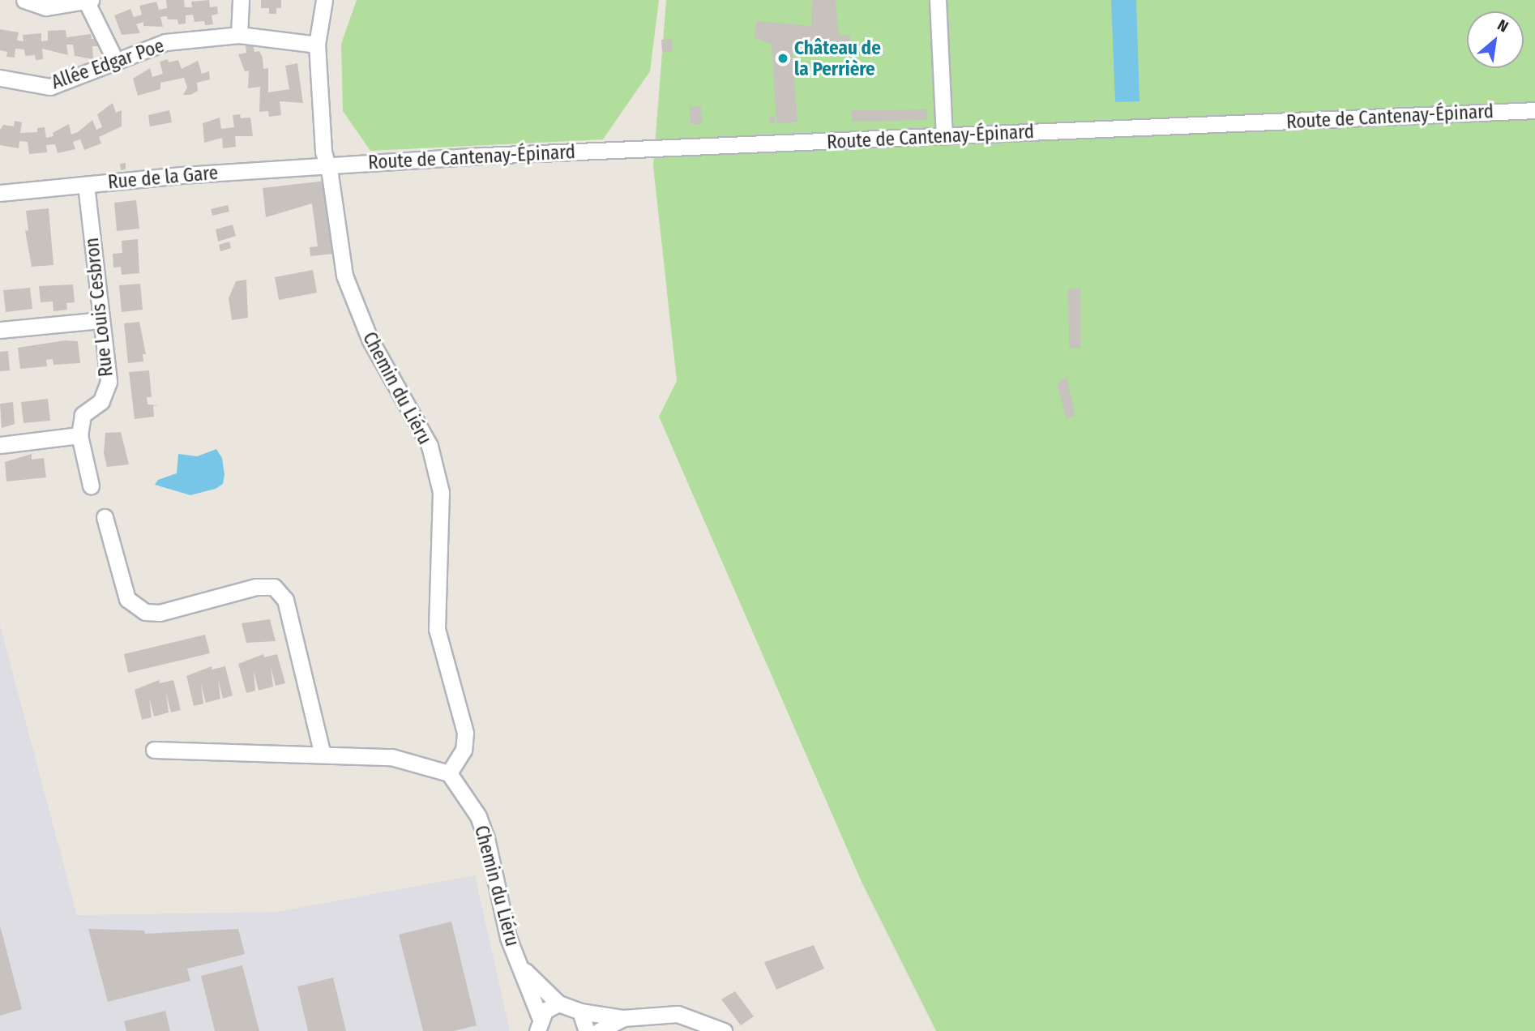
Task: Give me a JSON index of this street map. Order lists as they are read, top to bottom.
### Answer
{
  "streets": {
    "street": [
      "Allée Edgar Poe",
      "Route de Cantenay-Épinard",
      "Rue de la Gare",
      "Rue Louis Cesbron",
      "Chemin du Liéru"
    ]
  },
  "crossings": [
    ["Allée Edgar Poe", "Chemin du Liéru"],
    ["Route de Cantenay-Épinard", "Rue de la Gare"],
    ["Route de Cantenay-Épinard", "Chemin du Liéru"],
    ["Rue de la Gare", "Rue Louis Cesbron"],
    ["Rue de la Gare", "Chemin du Liéru"]
  ],
  "places": ["Château de la Perrière"],
  "north": "top right"
}
